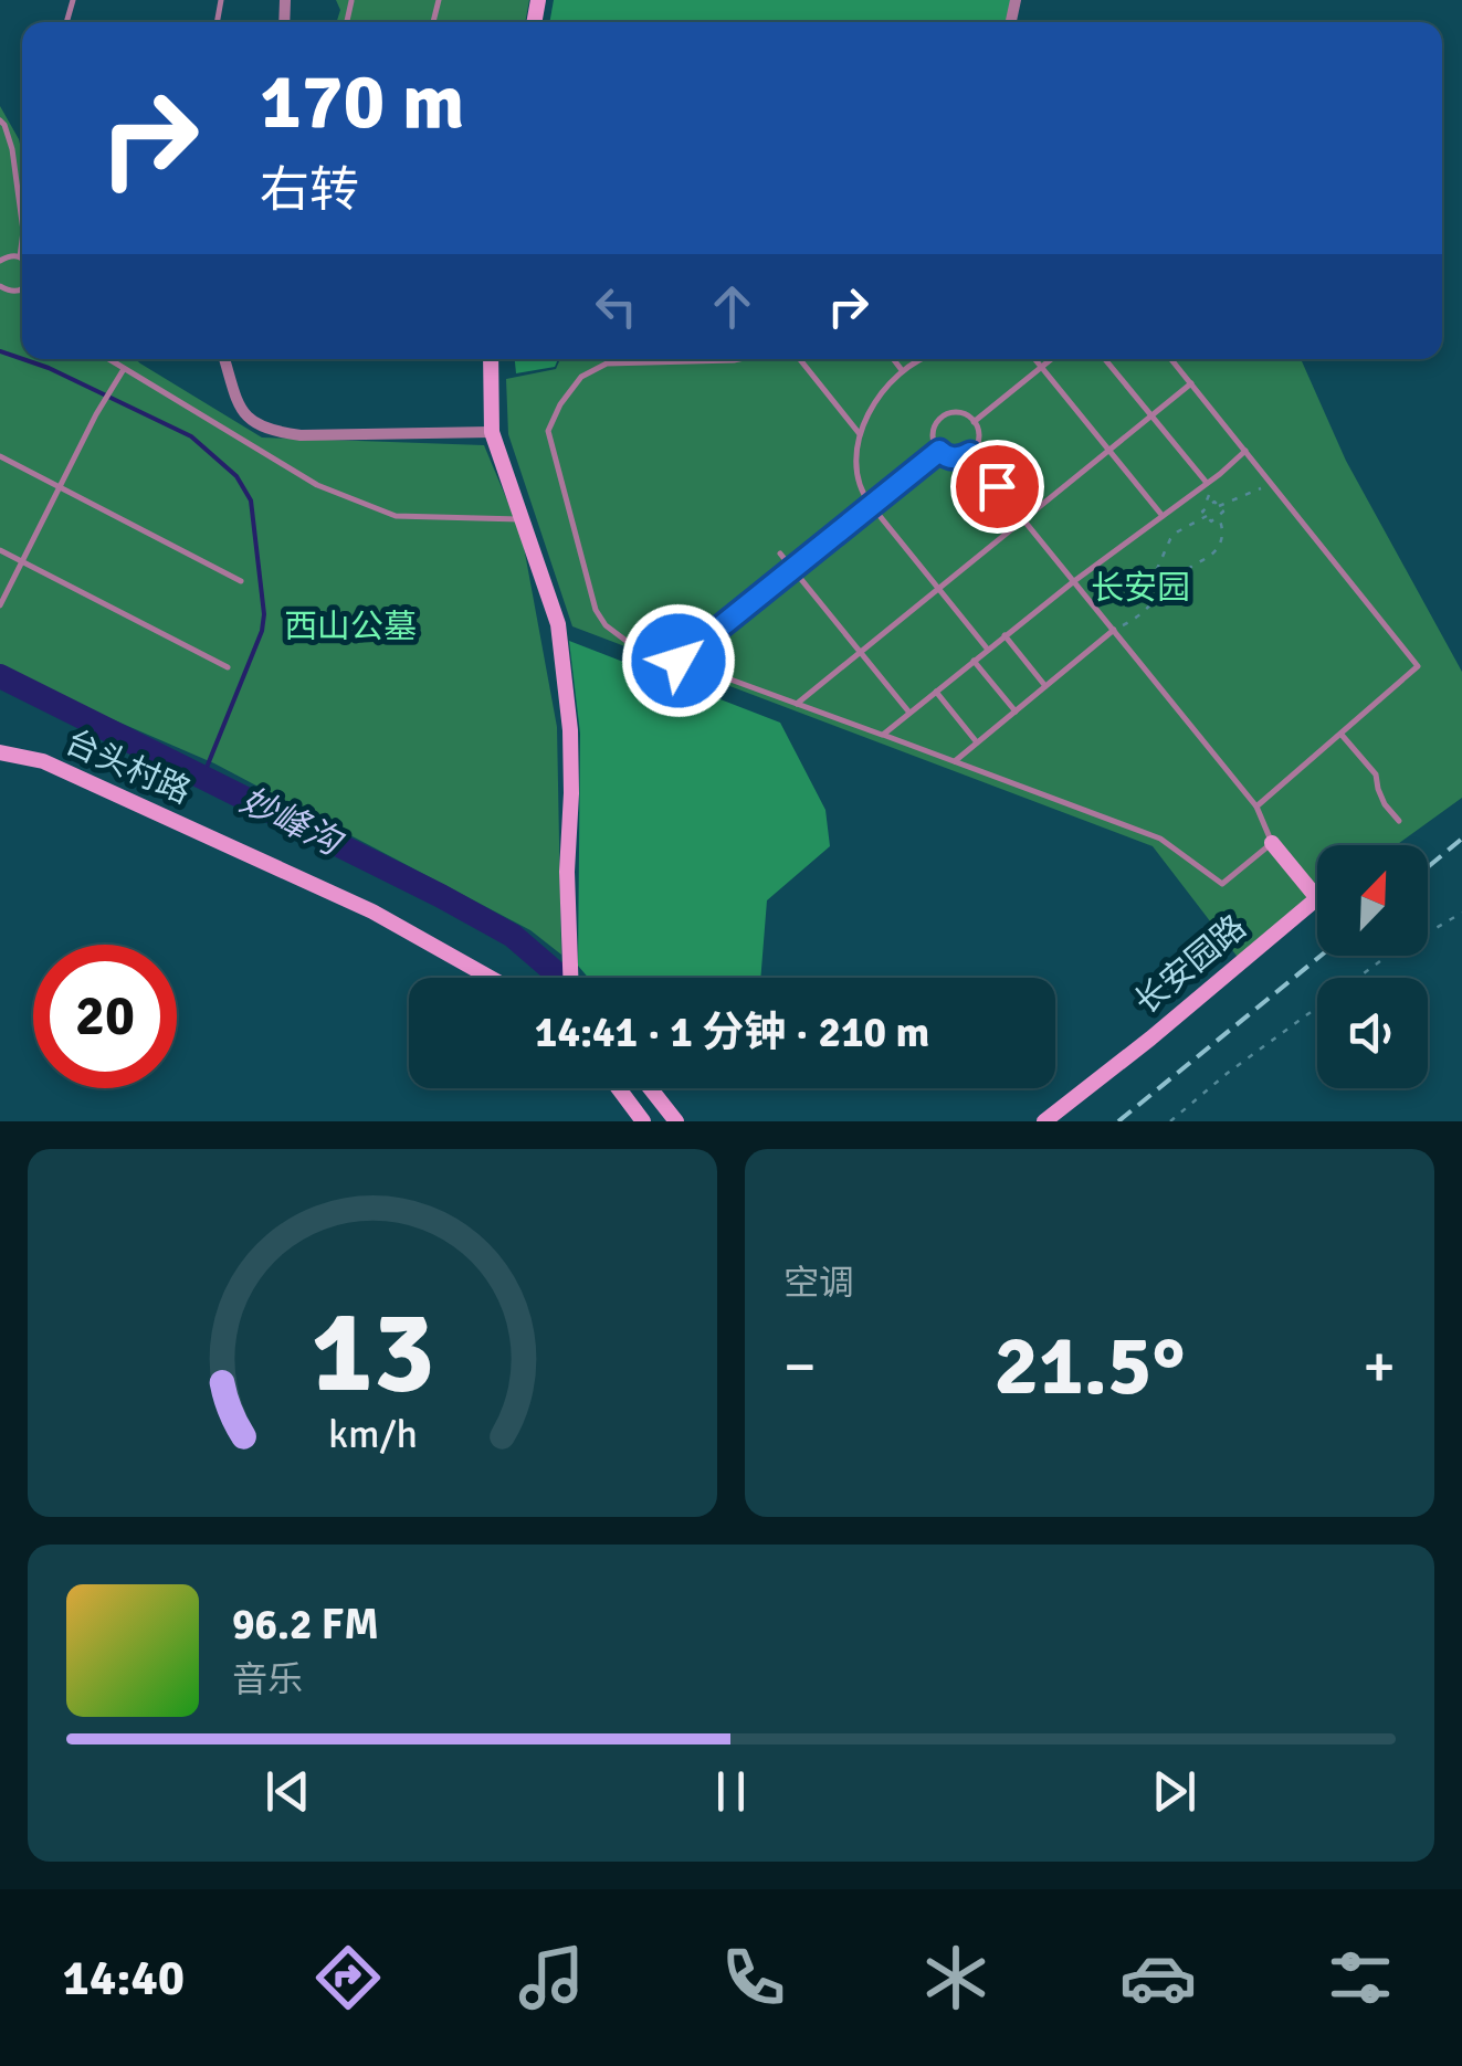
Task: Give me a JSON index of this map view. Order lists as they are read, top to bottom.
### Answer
{
  "streets": {
    "street": ["台头村路", "长安园路"]
  },
  "water": ["妙峰沟"],
  "parks": ["长安园", "西山公墓"],
  "north": "top right",
  "page": {
    "turn": ["170 m", "右转"],
    "limit": "20",
    "trip": "14:41 · 1 分钟 · 210 m",
    "tile": "空调",
    "heat": ["−", "21.5°", "+"],
    "song": ["96.2 FM", "音乐"],
    "tabs": "14:40",
    "gauge": ["13", "km/h"]
  }
}
